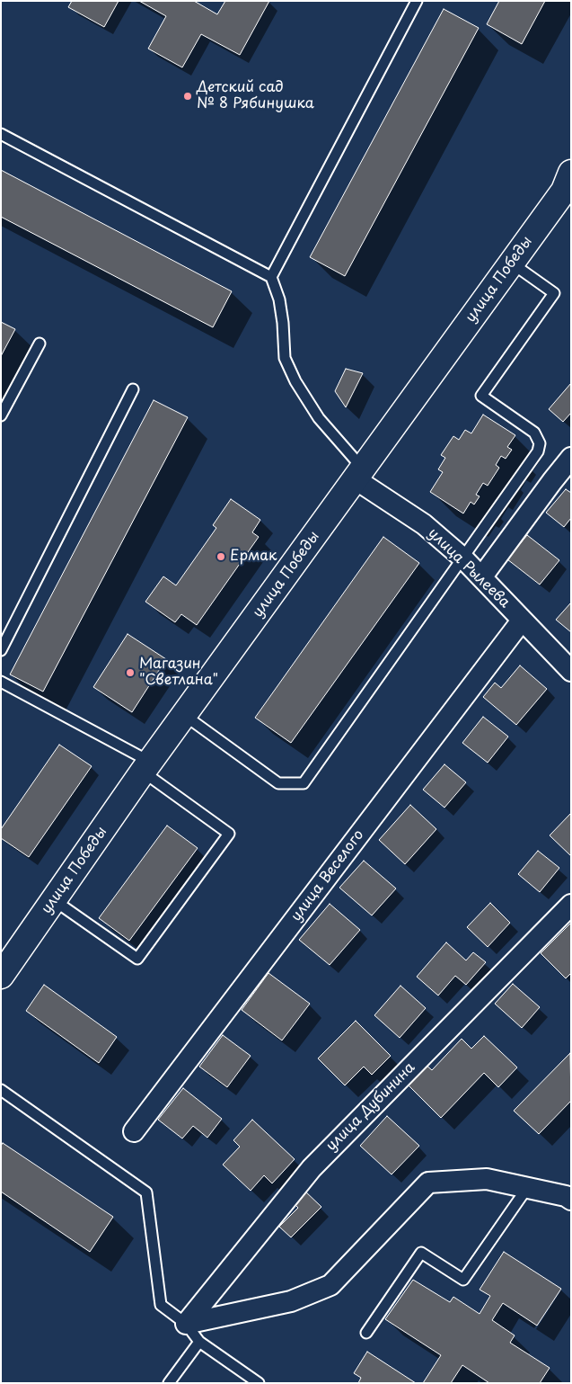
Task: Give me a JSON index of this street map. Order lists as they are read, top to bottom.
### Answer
{
  "streets": {
    "street": [
      "улица Победы",
      "улица Рылеева",
      "улица Веселого",
      "улица Дубинина"
    ]
  },
  "crossings": [
    ["улица Победы", "улица Рылеева"],
    ["улица Рылеева", "улица Веселого"]
  ],
  "places": ["Детский сад № 8 Рябинушка", "Ермак", "Магазин \"Светлана\""]
}
